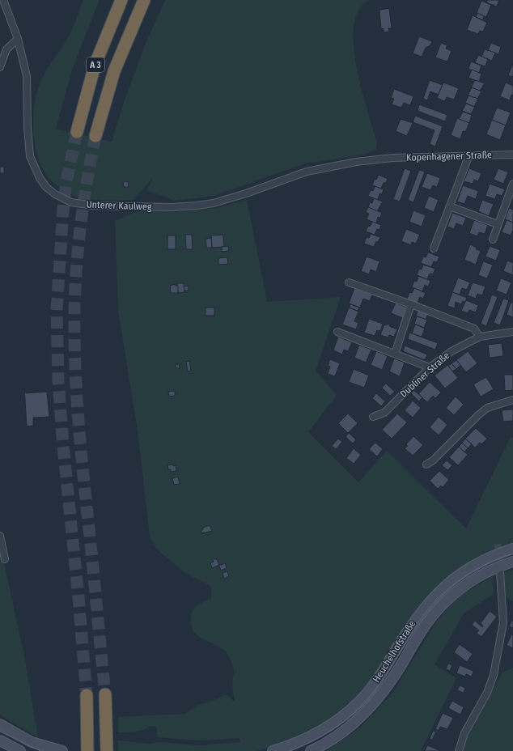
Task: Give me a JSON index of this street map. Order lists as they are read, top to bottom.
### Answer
{
  "streets": {
    "highway": ["A 3"],
    "main road": ["Heuchelhofstraße"],
    "street": ["Kopenhagener Straße", "Unterer Kaulweg", "Dubliner Straße"]
  },
  "crossings": [
    ["Kopenhagener Straße", "Unterer Kaulweg"]
  ]
}
